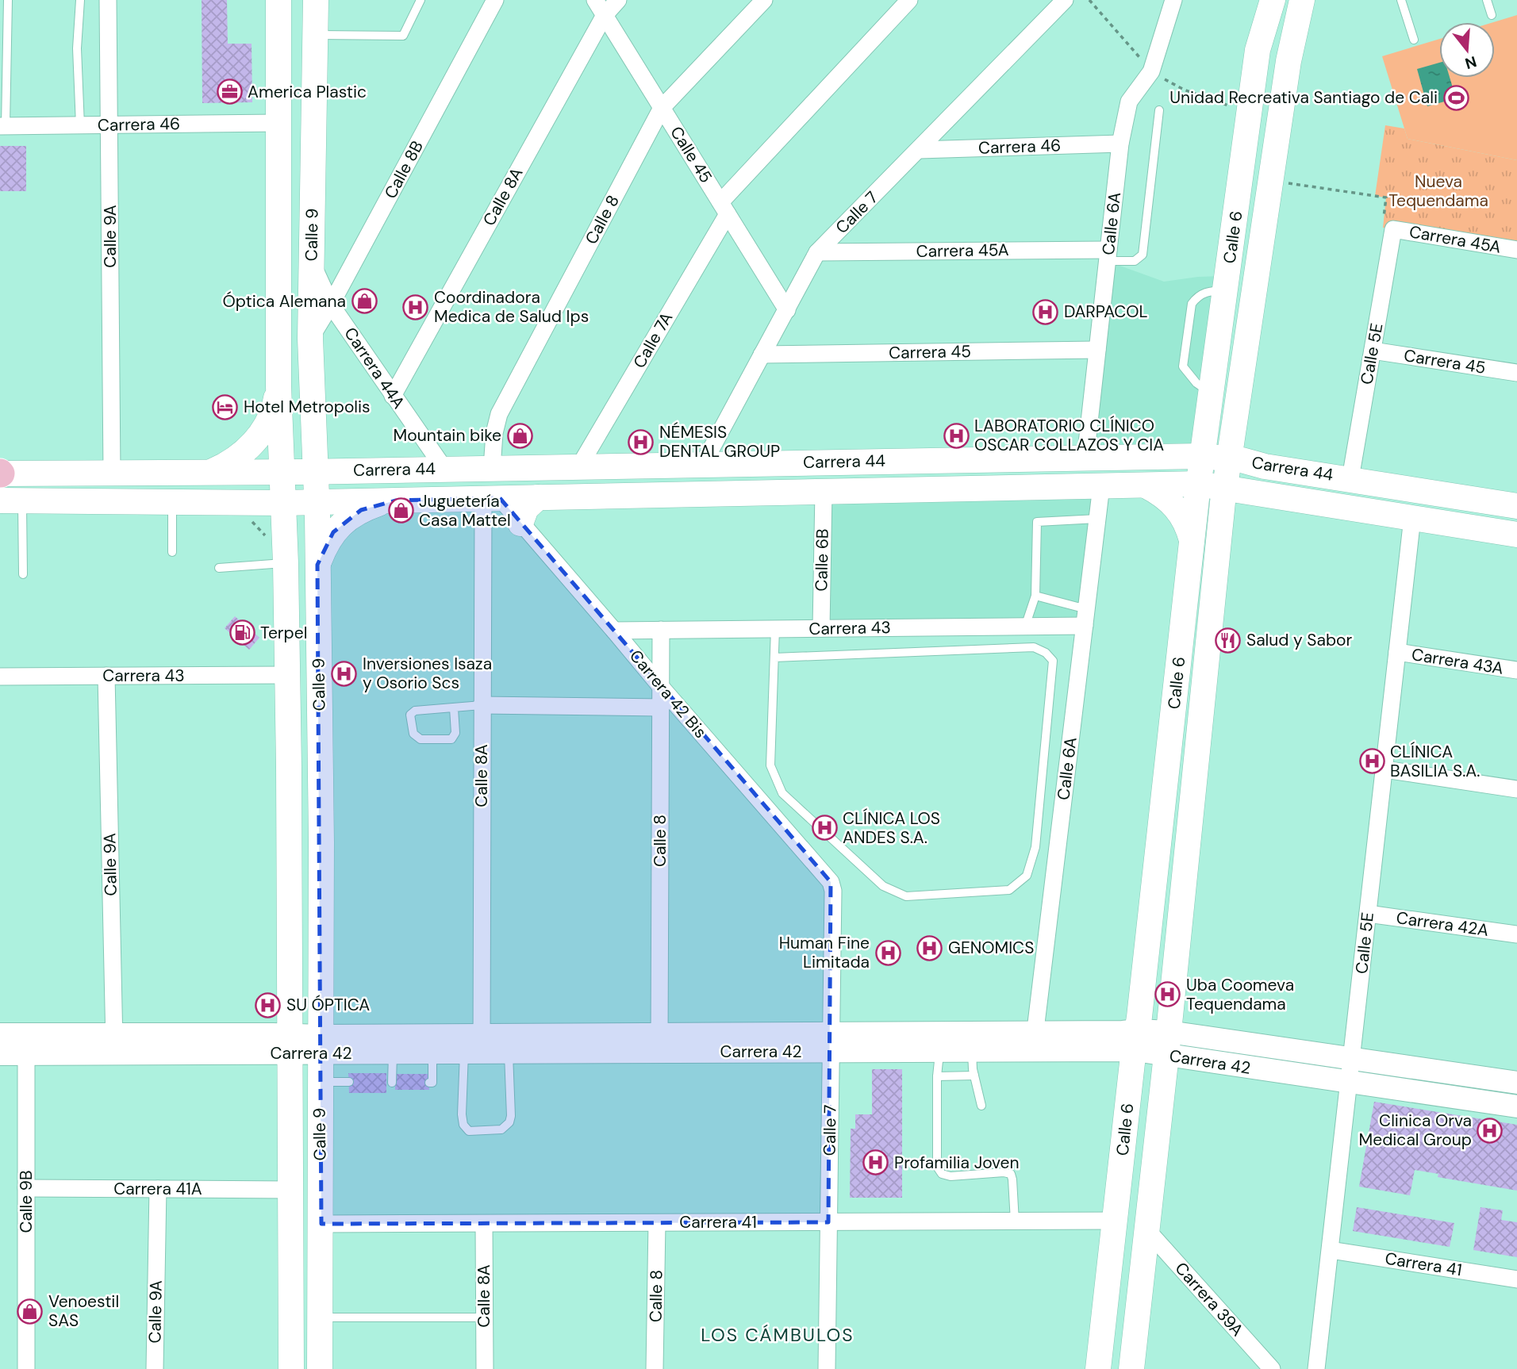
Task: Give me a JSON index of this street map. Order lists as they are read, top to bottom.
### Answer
{
  "streets": {
    "main road": ["Calle 9", "Calle 6", "Carrera 44"],
    "street": [
      "Carrera 46",
      "Calle 45",
      "Calle 8B",
      "Calle 8A",
      "Calle 7",
      "Calle 8",
      "Calle 6A",
      "Calle 9A",
      "Carrera 45A",
      "Calle 7A",
      "Carrera 45",
      "Calle 5E",
      "Carrera 44A",
      "Calle 6B",
      "Carrera 43",
      "Carrera 43A",
      "Carrera 42 Bis",
      "Carrera 42A",
      "Carrera 42",
      "Carrera 41A",
      "Calle 9B",
      "Carrera 41",
      "Carrera 39A"
    ]
  },
  "crossings": [
    ["Carrera 46", "Calle 7"],
    ["Carrera 46", "Calle 6A"],
    ["Carrera 46", "Calle 9"],
    ["Carrera 46", "Calle 9A"],
    ["Calle 45", "Calle 8A"],
    ["Calle 45", "Calle 7"],
    ["Calle 45", "Calle 8"],
    ["Calle 45", "Calle 7A"],
    ["Calle 8B", "Calle 9"],
    ["Calle 8B", "Carrera 44A"],
    ["Calle 8A", "Carrera 44A"],
    ["Calle 8A", "Carrera 44"],
    ["Calle 8A", "Carrera 42 Bis"],
    ["Calle 8A", "Carrera 42"],
    ["Calle 8A", "Carrera 41"],
    ["Calle 7", "Carrera 45A"],
    ["Calle 7", "Carrera 45"],
    ["Calle 7", "Carrera 44"],
    ["Calle 7", "Carrera 42 Bis"],
    ["Calle 7", "Carrera 42"],
    ["Calle 7", "Carrera 41"],
    ["Calle 8", "Carrera 44"],
    ["Calle 8", "Carrera 43"],
    ["Calle 8", "Carrera 42 Bis"],
    ["Calle 8", "Carrera 42"],
    ["Calle 8", "Carrera 41"],
    ["Calle 6A", "Carrera 45A"],
    ["Calle 6A", "Carrera 45"],
    ["Calle 6A", "Carrera 44"],
    ["Calle 6A", "Carrera 43"],
    ["Calle 6A", "Carrera 42"],
    ["Calle 9", "Carrera 44A"],
    ["Calle 9", "Carrera 44"],
    ["Calle 9", "Carrera 43"],
    ["Calle 9", "Carrera 42"],
    ["Calle 9", "Carrera 41A"],
    ["Calle 9", "Carrera 41"],
    ["Calle 9A", "Carrera 44"],
    ["Calle 9A", "Carrera 43"],
    ["Calle 9A", "Carrera 42"],
    ["Calle 9A", "Carrera 41A"],
    ["Calle 6", "Carrera 44"],
    ["Calle 6", "Carrera 42"],
    ["Calle 6", "Carrera 41"],
    ["Calle 6", "Carrera 39A"],
    ["Carrera 45A", "Calle 5E"],
    ["Calle 7A", "Carrera 44"],
    ["Carrera 45", "Calle 5E"],
    ["Calle 5E", "Carrera 44"],
    ["Calle 5E", "Carrera 43A"],
    ["Calle 5E", "Carrera 42A"],
    ["Calle 5E", "Carrera 42"],
    ["Calle 5E", "Carrera 41"],
    ["Carrera 44A", "Carrera 44"],
    ["Carrera 44", "Calle 6B"],
    ["Carrera 44", "Carrera 42 Bis"],
    ["Calle 6B", "Carrera 43"],
    ["Carrera 43", "Carrera 42 Bis"],
    ["Carrera 42", "Calle 9B"],
    ["Carrera 41A", "Calle 9B"]
  ],
  "districts": ["LOS CÁMBULOS"],
  "parks": ["Nueva Tequendama"],
  "places": {
    "office": ["America Plastic"],
    "sports": ["Unidad Recreativa Santiago de Cali"],
    "shop": [
      "Óptica Alemana",
      "Mountain bike",
      "Juguetería Casa Mattel",
      "Venoestil SAS"
    ],
    "hospital": [
      "Coordinadora Medica de Salud Ips",
      "DARPACOL",
      "LABORATORIO CLÍNICO OSCAR COLLAZOS Y CIA",
      "NÉMESIS DENTAL GROUP",
      "Inversiones Isaza y Osorio Scs",
      "CLÍNICA BASILIA S.A.",
      "CLÍNICA LOS ANDES S.A.",
      "GENOMICS",
      "Human Fine Limitada",
      "Uba Coomeva Tequendama",
      "SU ÓPTICA",
      "Clinica Orva Medical Group",
      "Profamilia Joven"
    ],
    "hotel": ["Hotel Metropolis"],
    "fuel station": ["Terpel"],
    "restaurant": ["Salud y Sabor"]
  },
  "north": "bottom"
}
